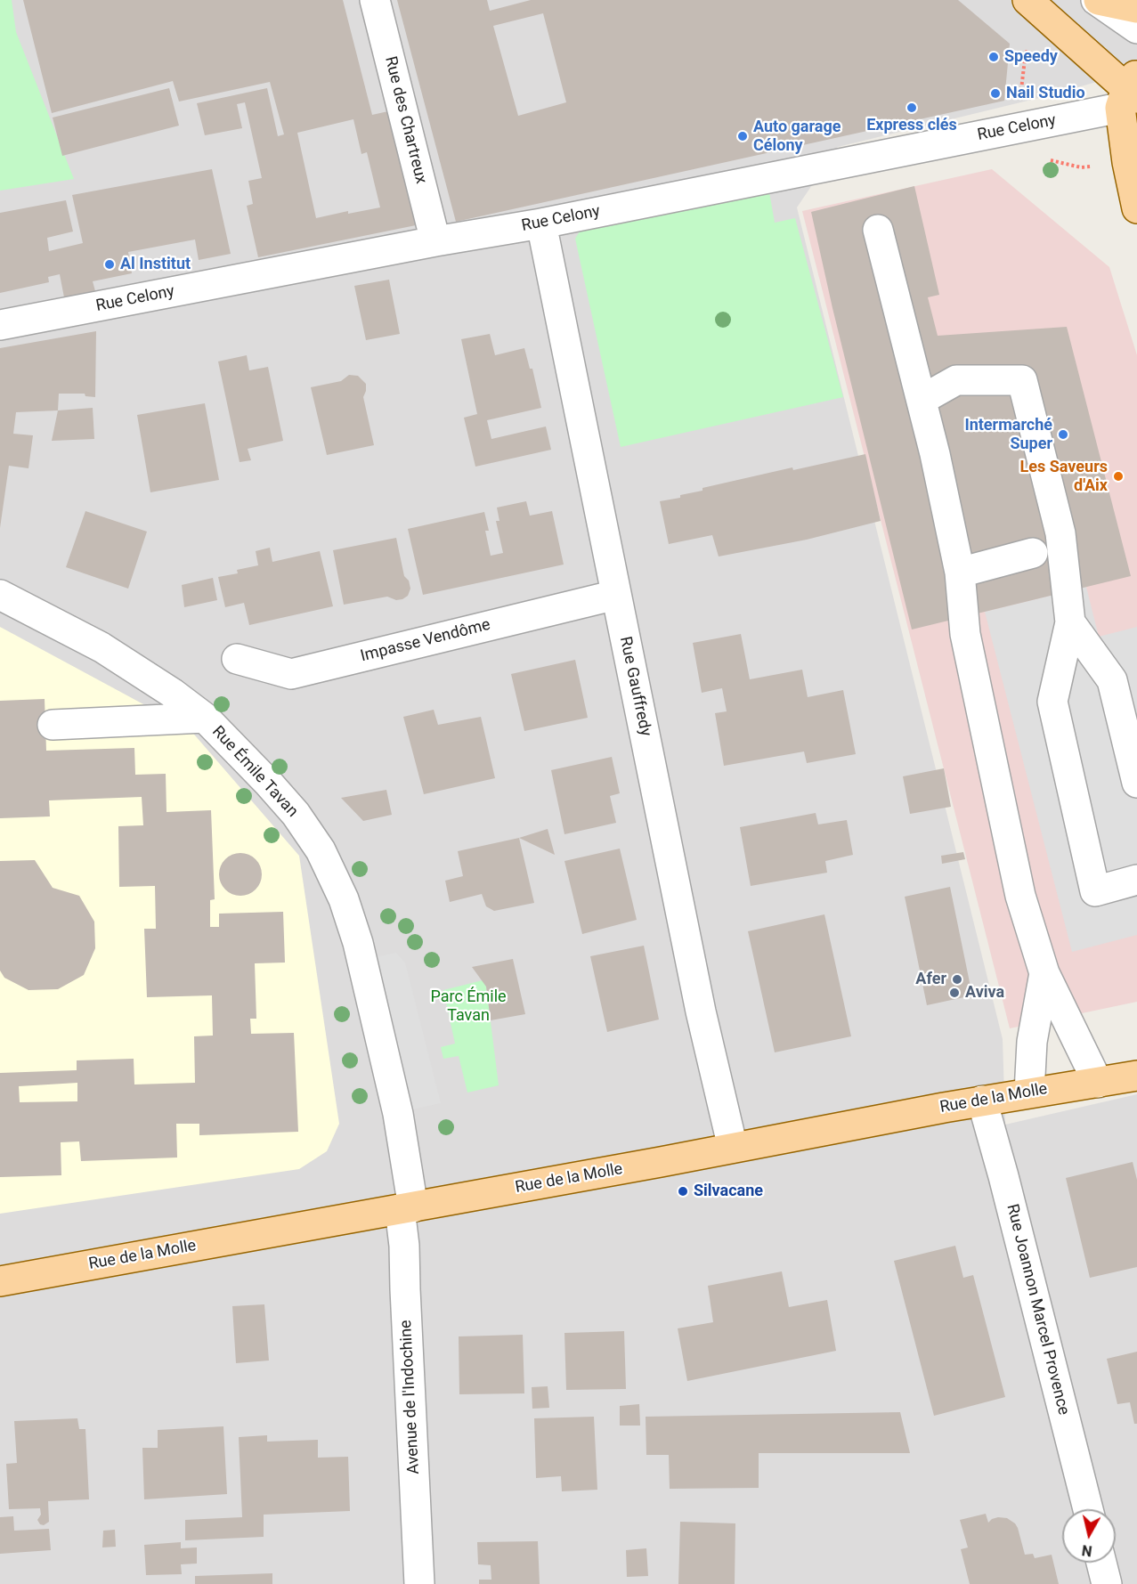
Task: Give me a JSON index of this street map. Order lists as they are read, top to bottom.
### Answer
{
  "streets": {
    "main road": ["Rue de la Molle"],
    "street": [
      "Rue des Chartreux",
      "Rue Celony",
      "Impasse Vendôme",
      "Rue Gauffredy",
      "Rue Émile Tavan",
      "Rue Joannon Marcel Provence",
      "Avenue de l'Indochine"
    ]
  },
  "crossings": [
    ["Rue des Chartreux", "Rue Celony"],
    ["Rue Celony", "Rue Gauffredy"],
    ["Impasse Vendôme", "Rue Gauffredy"],
    ["Rue Gauffredy", "Rue de la Molle"],
    ["Rue Émile Tavan", "Rue de la Molle"],
    ["Rue Émile Tavan", "Avenue de l'Indochine"],
    ["Rue de la Molle", "Rue Joannon Marcel Provence"],
    ["Rue de la Molle", "Avenue de l'Indochine"]
  ],
  "parks": ["Parc Émile Tavan"],
  "places": [
    "Speedy",
    "Nail Studio",
    "Express clés",
    "Auto garage Célony",
    "Al Institut",
    "Intermarché Super",
    "Les Saveurs d'Aix",
    "Afer",
    "Aviva",
    "Silvacane"
  ],
  "north": "bottom"
}
